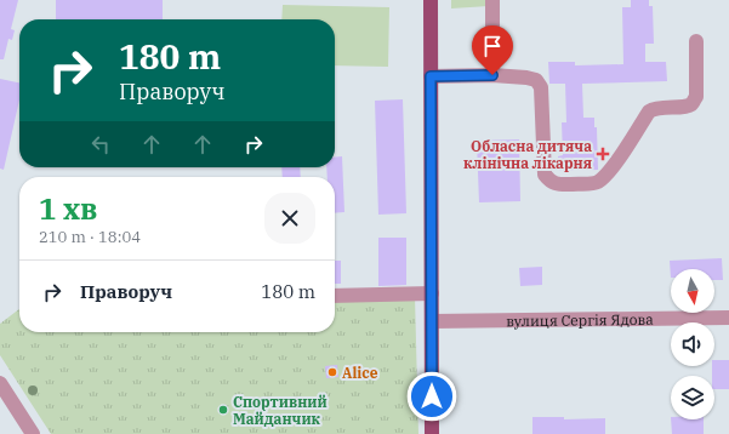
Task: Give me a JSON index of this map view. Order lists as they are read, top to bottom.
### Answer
{
  "streets": {
    "street": ["вулиця Сергія Ядова"]
  },
  "places": {
    "health": ["Обласна дитяча клінічна лікарня"],
    "other": ["Alice", "Спортивний Майданчик"]
  },
  "north": "bottom",
  "page": {
    "turn": ["180 m", "Праворуч"],
    "heading": ["1 хв", "210 m · 18:04"],
    "list": [
      {
        "name": "Праворуч",
        "value": "180 m"
      }
    ]
  }
}
